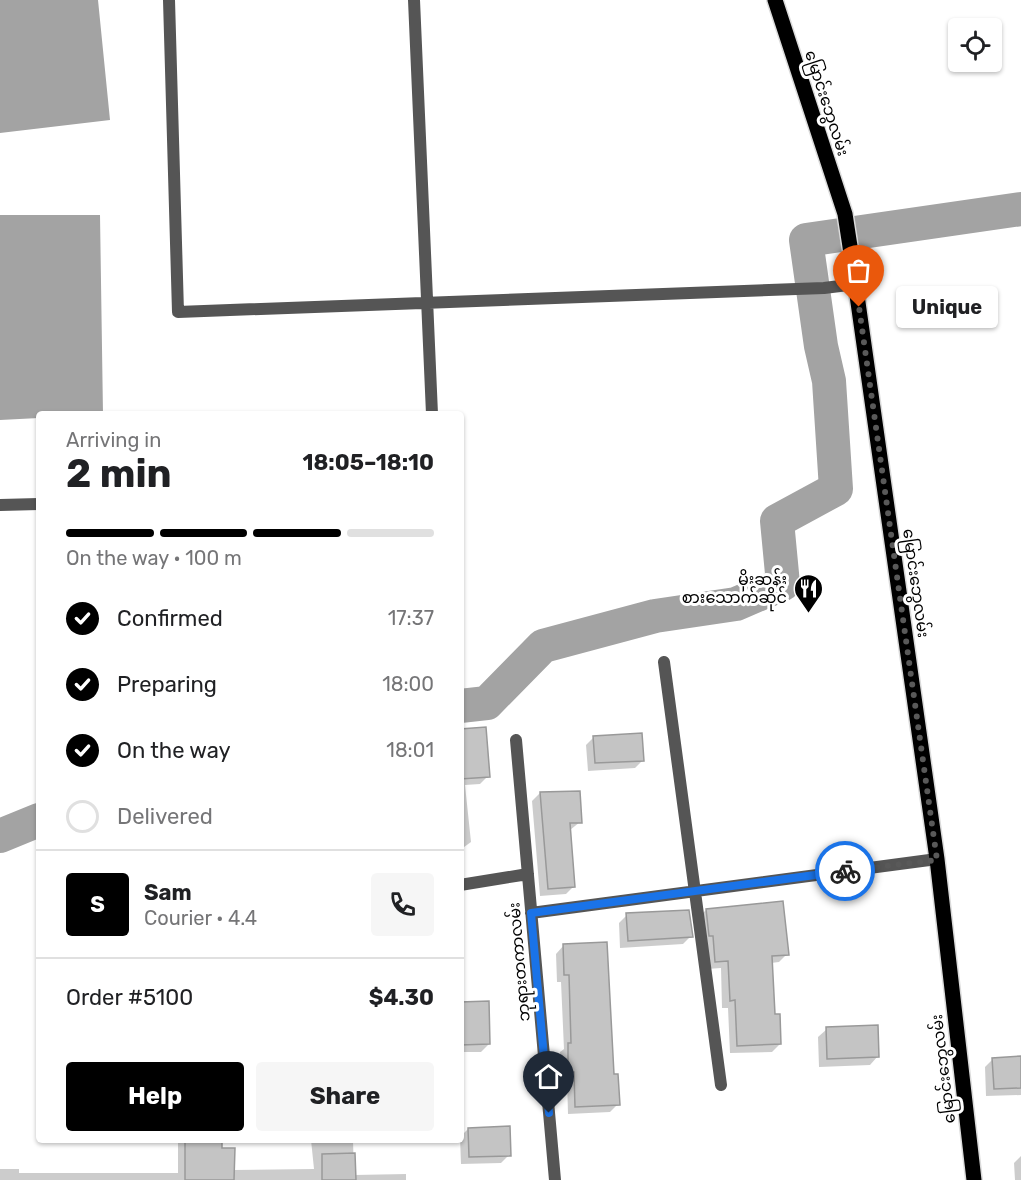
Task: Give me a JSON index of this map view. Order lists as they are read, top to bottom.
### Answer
{
  "streets": {
    "main road": ["မြောင်းဘွေလမ်း"],
    "street": ["ဘုရားတကာလမ်း"]
  },
  "places": {
    "other": ["Unique"],
    "restaurant": ["မိုးဆန်း စားသောက်ဆိုင်"]
  },
  "page": {
    "bubble": "Unique",
    "heading": ["2 min", "Arriving in", "18:05–18:10"],
    "panel": [
      "Sam",
      "Courier · 4.4",
      "Order #5100",
      "$4.30"
    ],
    "bar": "On the way · 100 m",
    "list": [
      ["Confirmed", "17:37"],
      ["Preparing", "18:00"],
      ["On the way", "18:01"],
      "Delivered"
    ],
    "round": "S",
    "buttons": ["Help", "Share"]
  }
}
